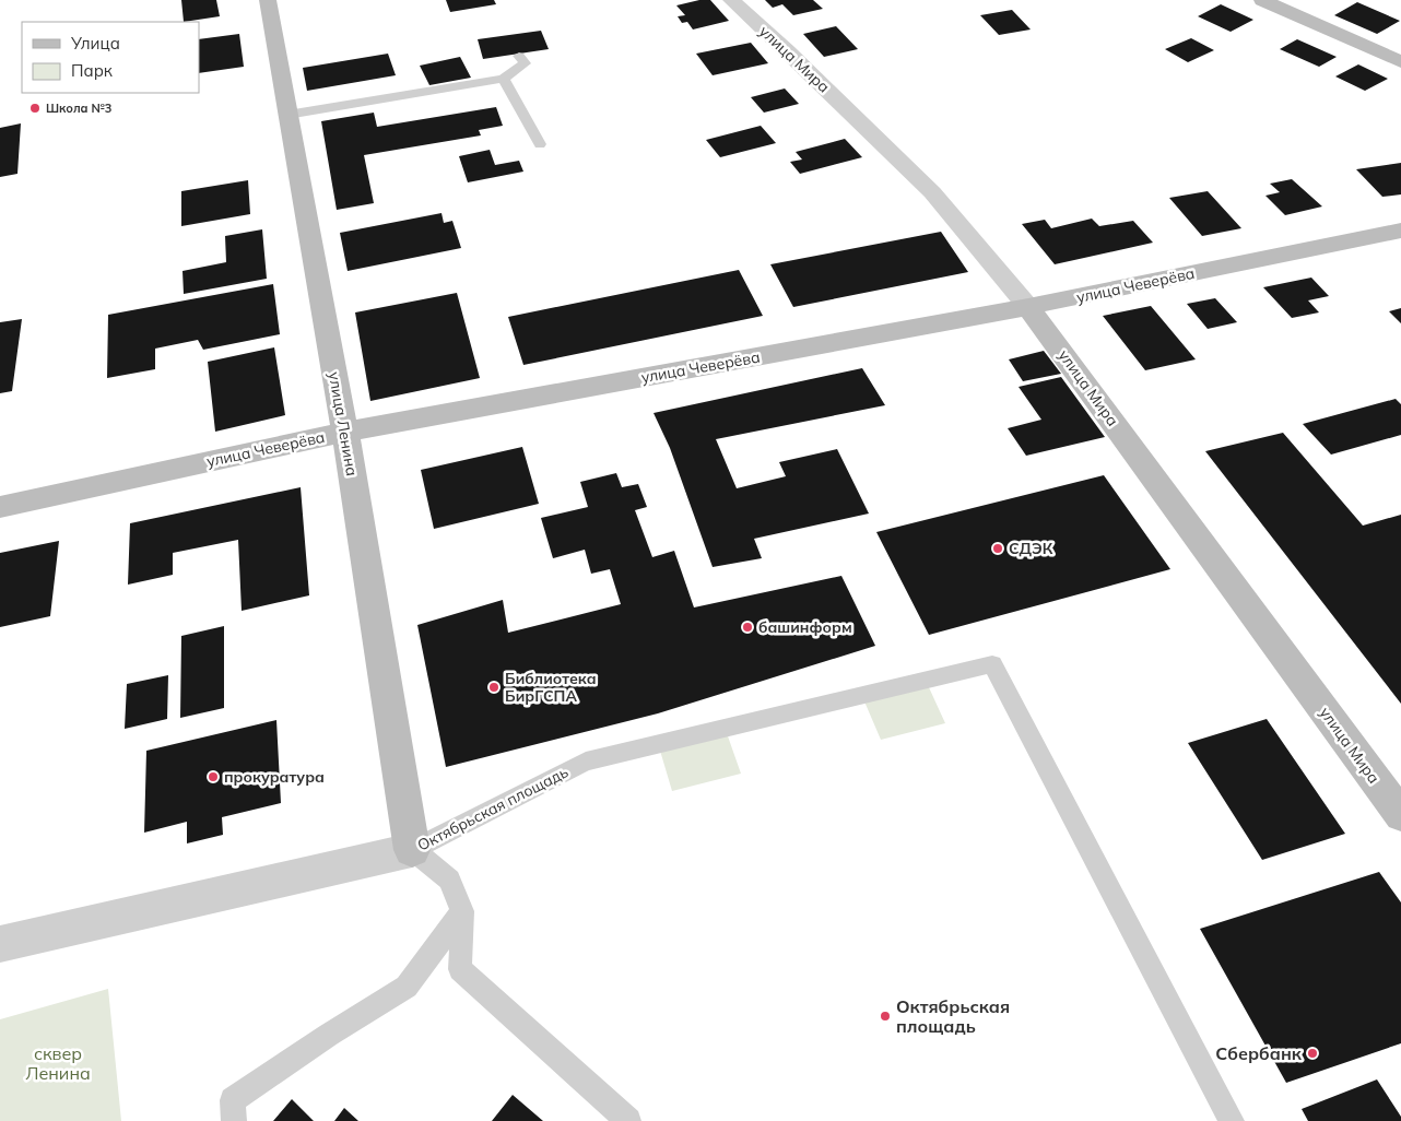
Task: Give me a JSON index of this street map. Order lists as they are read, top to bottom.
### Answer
{
  "streets": {
    "main road": ["улица Мира", "улица Чеверёва", "улица Ленина"],
    "street": ["Октябрьская площадь"]
  },
  "crossings": [
    ["улица Мира", "улица Чеверёва"],
    ["улица Чеверёва", "улица Ленина"],
    ["улица Ленина", "Октябрьская площадь"]
  ],
  "parks": ["сквер Ленина"],
  "places": [
    "Школа №3",
    "СДЭК",
    "башинформ",
    "Библиотека БирГСПА",
    "прокуратура",
    "Октябрьская площадь",
    "Сбербанк"
  ],
  "legend": ["Улица", "Парк"]
}
